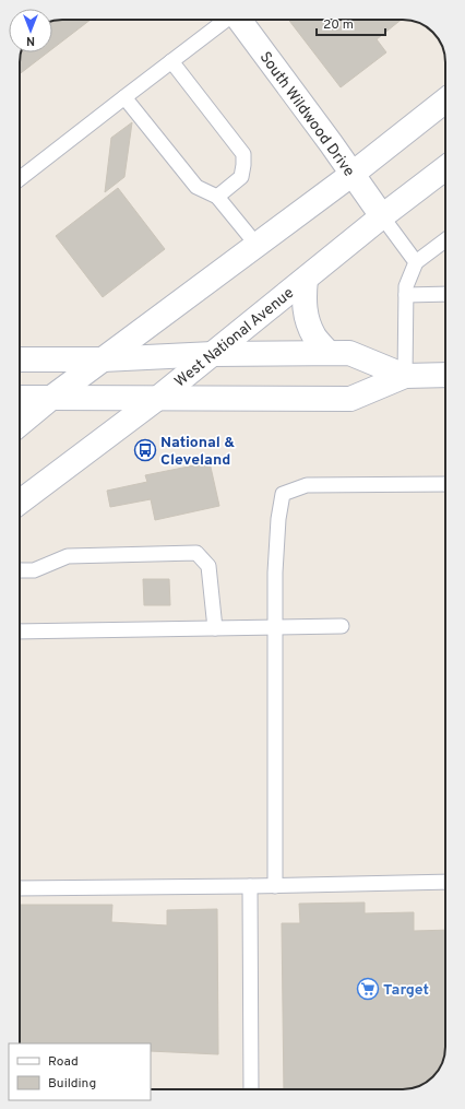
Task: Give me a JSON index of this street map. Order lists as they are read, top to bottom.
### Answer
{
  "streets": {
    "main road": ["South Wildwood Drive", "West National Avenue"]
  },
  "crossings": [
    ["South Wildwood Drive", "West National Avenue"]
  ],
  "places": {
    "bus stop": ["National & Cleveland"],
    "supermarket": ["Target"]
  },
  "legend": ["Road", "Building"],
  "scale_bar": "20 m",
  "north": "bottom"
}
